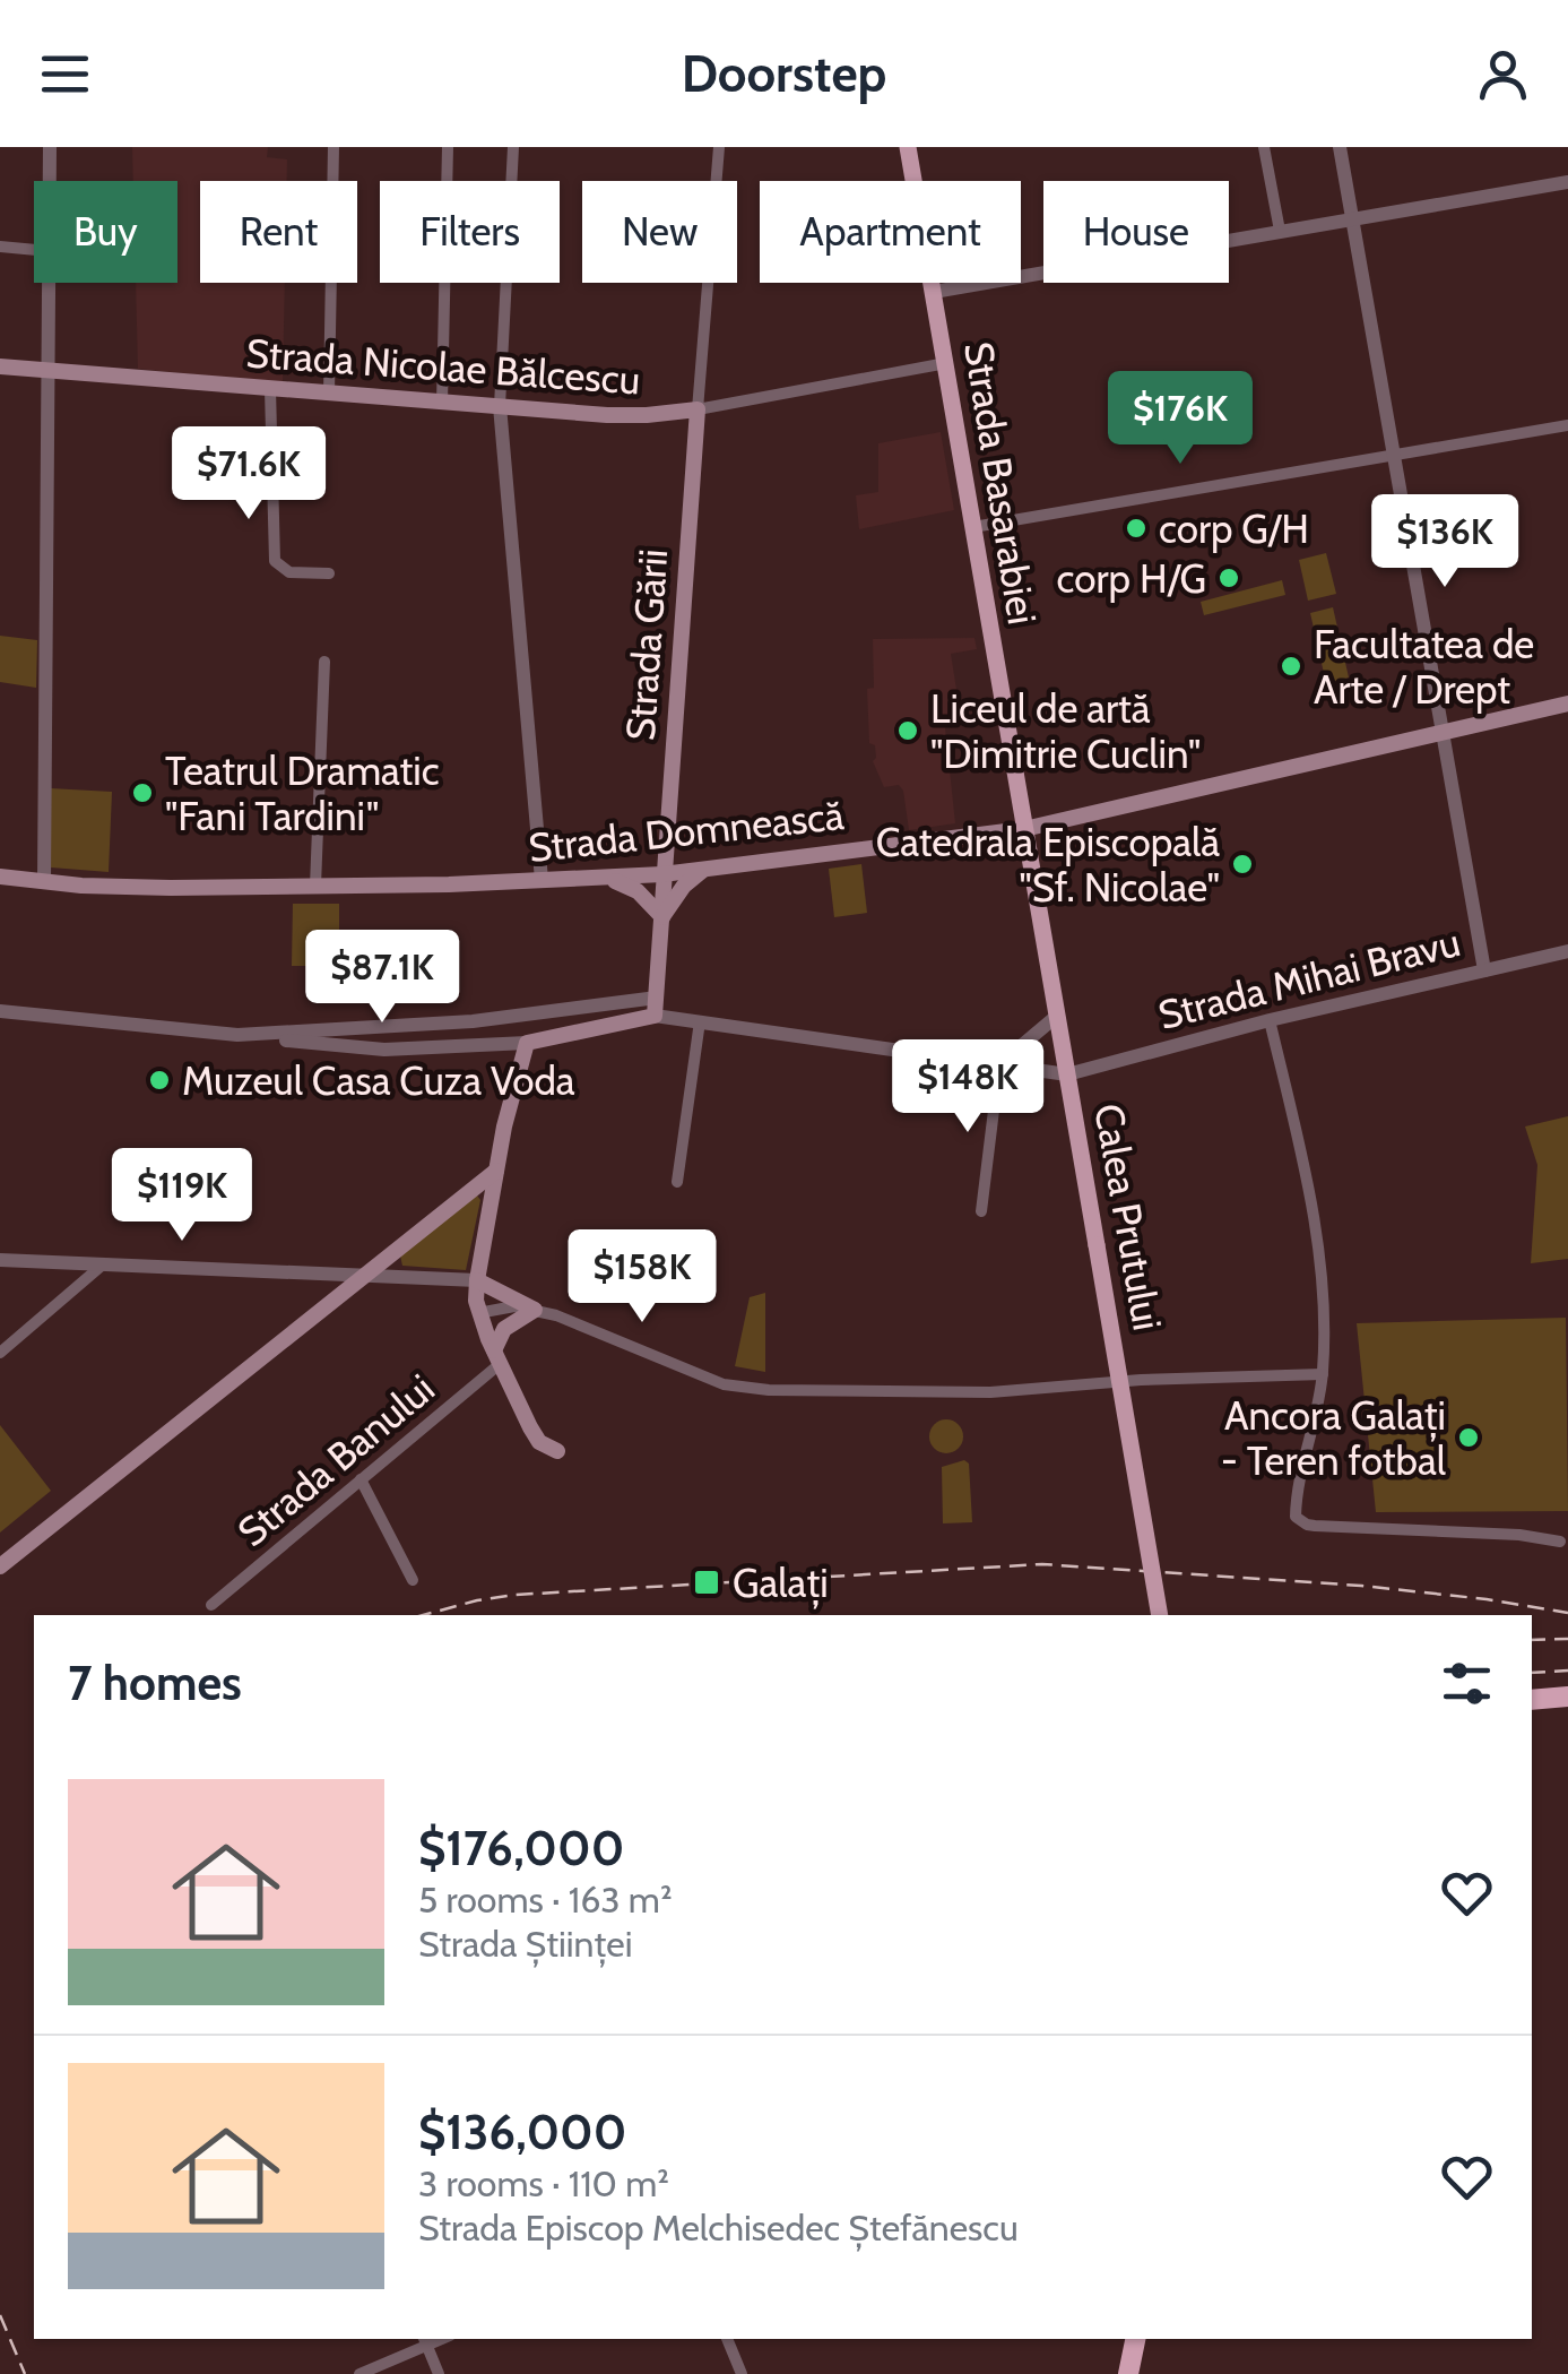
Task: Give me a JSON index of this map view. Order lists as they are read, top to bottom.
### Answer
{
  "streets": {
    "main road": [
      "Strada Nicolae Bălcescu",
      "Strada Basarabiei",
      "Strada Gării",
      "Strada Domnească",
      "Calea Prutului"
    ],
    "street": ["Strada Mihai Bravu", "Strada Banului"]
  },
  "crossings": [
    ["Strada Nicolae Bălcescu", "Strada Basarabiei"],
    ["Strada Nicolae Bălcescu", "Strada Gării"],
    ["Strada Basarabiei", "Strada Domnească"],
    ["Strada Basarabiei", "Calea Prutului"],
    ["Strada Gării", "Strada Domnească"],
    ["Strada Domnească", "Calea Prutului"],
    ["Strada Mihai Bravu", "Calea Prutului"]
  ],
  "places": {
    "other": [
      "corp G/H",
      "corp H/G",
      "Facultatea de Arte / Drept",
      "Liceul de artă \"Dimitrie Cuclin\"",
      "Teatrul Dramatic \"Fani Tardini\"",
      "Catedrala Episcopală \"Sf. Nicolae\"",
      "Muzeul Casa Cuza Voda",
      "Ancora Galați - Teren fotbal"
    ],
    "transit": ["Galați"]
  },
  "page": {
    "header": "Doorstep",
    "chip": [
      "Buy",
      "Rent",
      "Filters",
      "New",
      "Apartment",
      "House"
    ],
    "price": [
      "$176K",
      "$71.6K",
      "$136K",
      "$87.1K",
      "$148K",
      "$119K",
      "$158K"
    ],
    "heading": "7 homes",
    "list": [
      {
        "name": "$176,000",
        "note": "5 rooms · 163 m² · Strada Științei"
      },
      {
        "name": "$136,000",
        "note": "3 rooms · 110 m² · Strada Episcop Melchisedec Ștefănescu"
      }
    ]
  }
}
